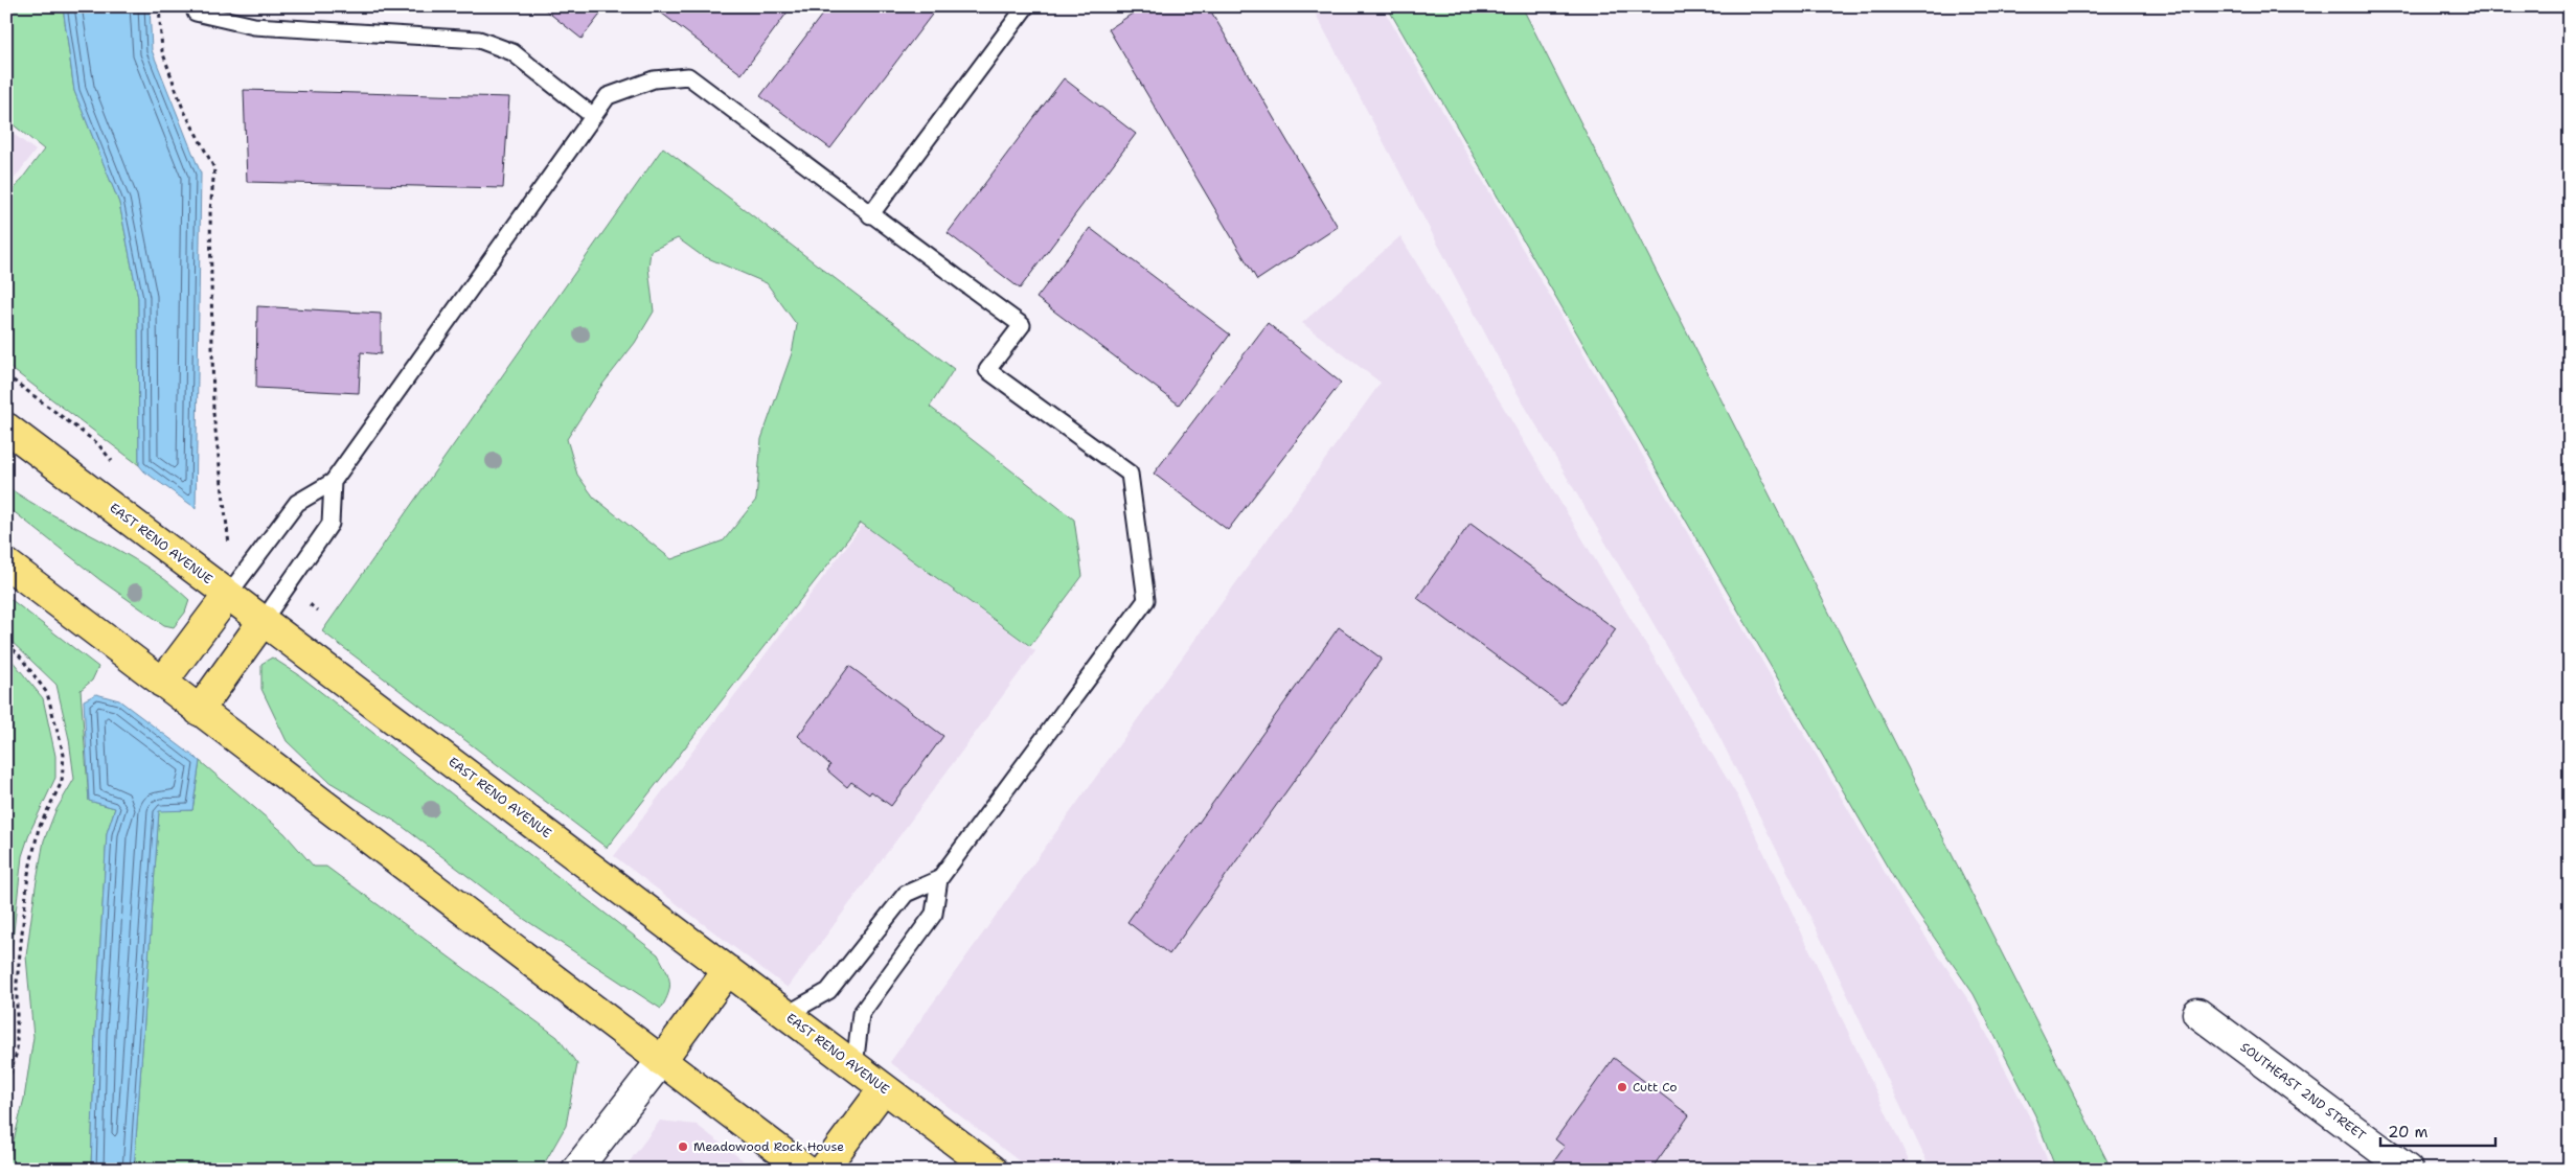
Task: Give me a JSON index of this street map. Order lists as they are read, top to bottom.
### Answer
{
  "streets": {
    "main road": ["EAST RENO AVENUE"],
    "street": ["SOUTHEAST 2ND STREET"]
  },
  "places": ["Cutt Co", "Meadowood Rock House"],
  "scale_bar": "20 m"
}
